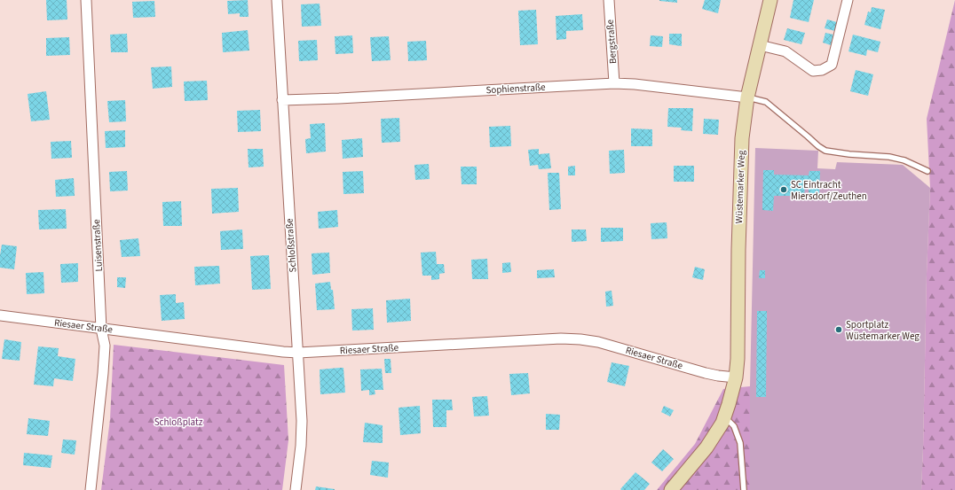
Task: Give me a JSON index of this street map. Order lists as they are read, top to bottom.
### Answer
{
  "streets": {
    "main road": ["Wüstemarker Weg"],
    "street": [
      "Bergstraße",
      "Sophienstraße",
      "Luisenstraße",
      "Schloßstraße",
      "Riesaer Straße"
    ]
  },
  "crossings": [
    ["Bergstraße", "Sophienstraße"],
    ["Sophienstraße", "Wüstemarker Weg"],
    ["Sophienstraße", "Schloßstraße"],
    ["Wüstemarker Weg", "Riesaer Straße"],
    ["Luisenstraße", "Riesaer Straße"],
    ["Schloßstraße", "Riesaer Straße"]
  ],
  "parks": ["Schloßplatz"],
  "places": ["SC Eintracht Miersdorf/Zeuthen", "Sportplatz Wüstemarker Weg"]
}
